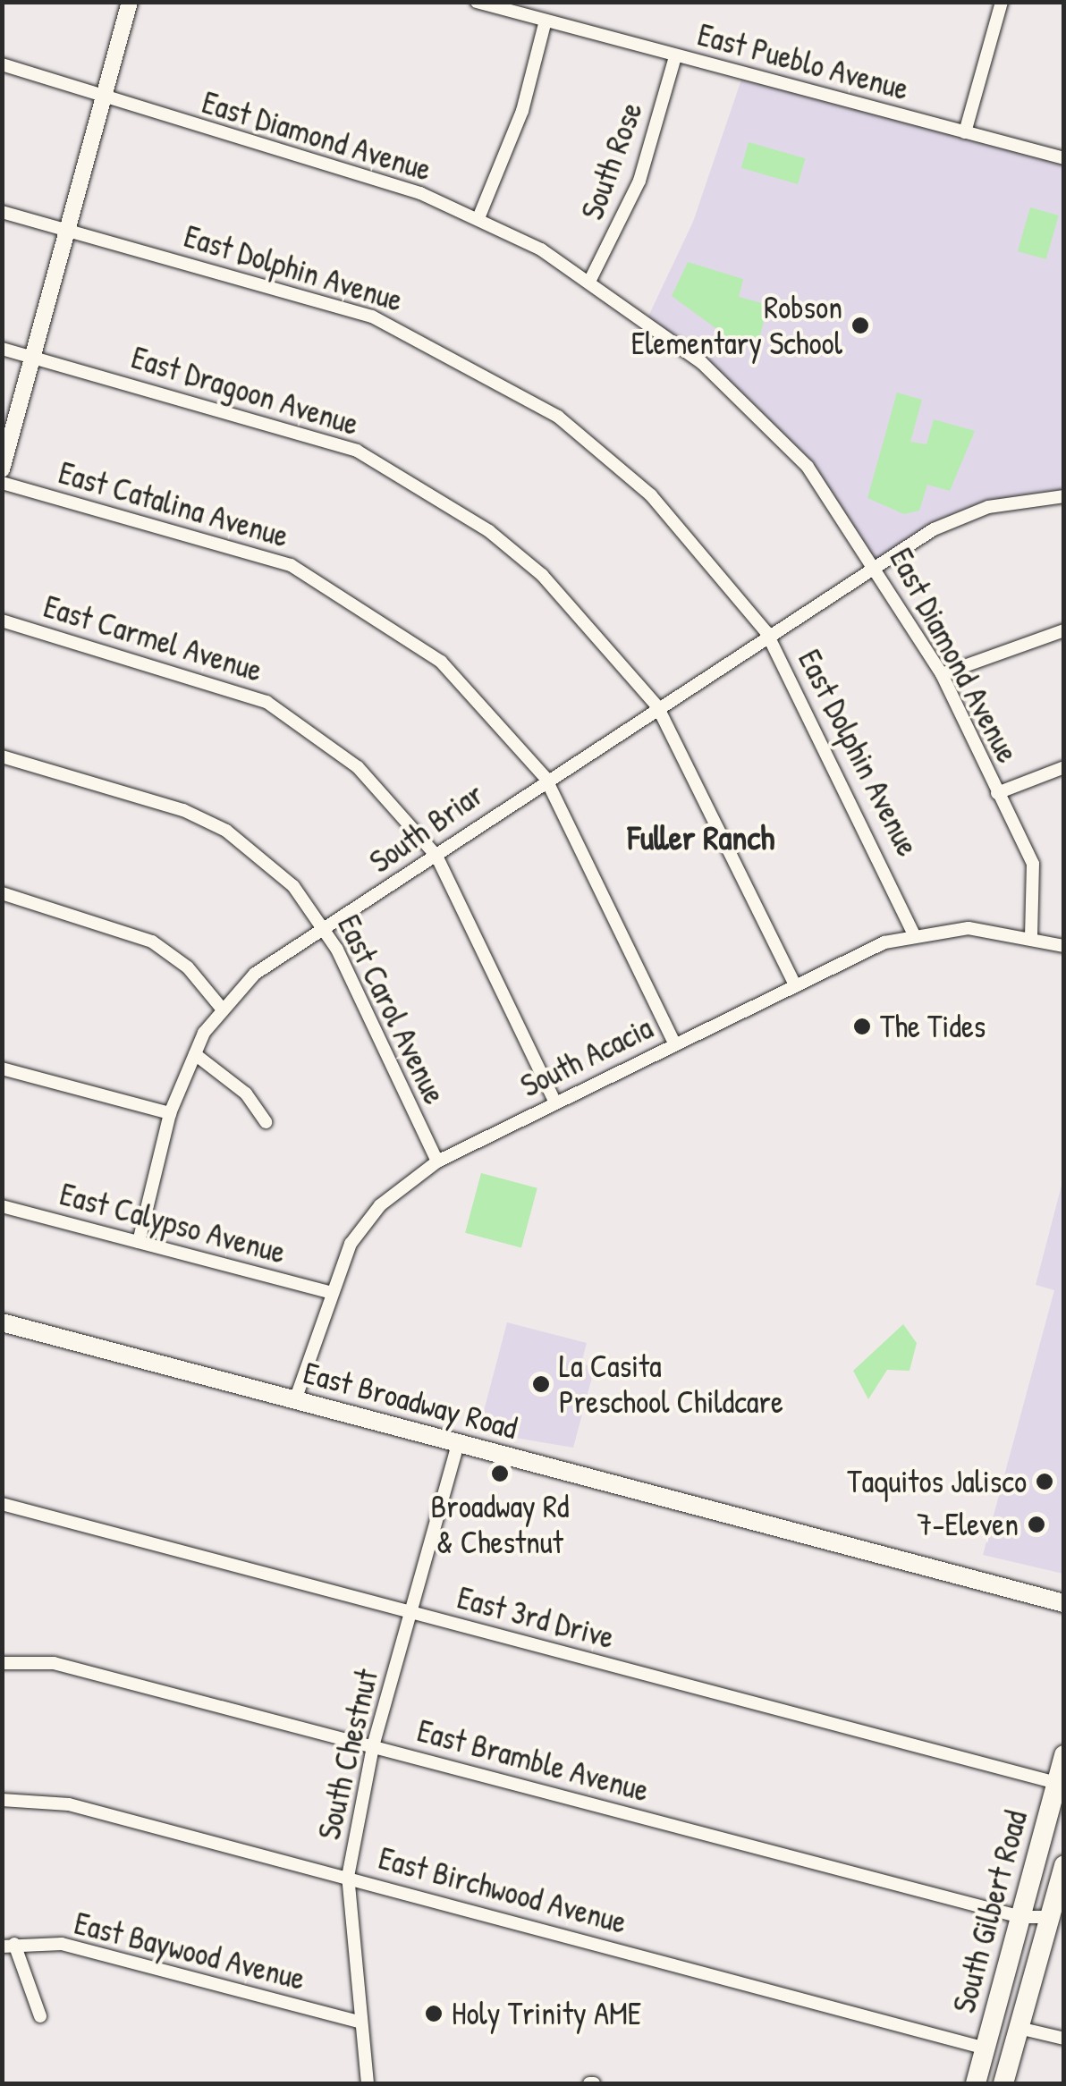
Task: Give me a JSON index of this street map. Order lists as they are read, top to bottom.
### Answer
{
  "streets": {
    "main road": ["East Broadway Road", "South Gilbert Road"],
    "street": [
      "East Pueblo Avenue",
      "East Diamond Avenue",
      "South Rose",
      "East Dolphin Avenue",
      "East Dragoon Avenue",
      "East Catalina Avenue",
      "East Carmel Avenue",
      "South Briar",
      "East Carol Avenue",
      "South Acacia",
      "East Calypso Avenue",
      "East 3rd Drive",
      "South Chestnut",
      "East Bramble Avenue",
      "East Birchwood Avenue",
      "East Baywood Avenue"
    ]
  },
  "crossings": [
    ["East Pueblo Avenue", "South Rose"],
    ["East Diamond Avenue", "South Rose"],
    ["East Diamond Avenue", "South Briar"],
    ["East Diamond Avenue", "South Acacia"],
    ["East Dolphin Avenue", "South Briar"],
    ["East Dolphin Avenue", "South Acacia"],
    ["East Dragoon Avenue", "South Briar"],
    ["East Dragoon Avenue", "South Acacia"],
    ["East Catalina Avenue", "South Briar"],
    ["East Catalina Avenue", "South Acacia"],
    ["East Carmel Avenue", "South Briar"],
    ["East Carmel Avenue", "South Acacia"],
    ["South Briar", "East Carol Avenue"],
    ["South Briar", "East Calypso Avenue"],
    ["East Carol Avenue", "South Acacia"],
    ["South Acacia", "East Calypso Avenue"],
    ["South Acacia", "East Broadway Road"],
    ["East Broadway Road", "South Chestnut"],
    ["East 3rd Drive", "South Chestnut"],
    ["East 3rd Drive", "South Gilbert Road"],
    ["South Chestnut", "East Bramble Avenue"],
    ["South Chestnut", "East Birchwood Avenue"],
    ["South Chestnut", "East Baywood Avenue"],
    ["East Bramble Avenue", "South Gilbert Road"],
    ["East Birchwood Avenue", "South Gilbert Road"]
  ],
  "districts": ["Fuller Ranch"],
  "places": [
    "Robson Elementary School",
    "The Tides",
    "La Casita Preschool Childcare",
    "Broadway Rd & Chestnut",
    "Taquitos Jalisco",
    "7-Eleven",
    "Holy Trinity AME"
  ]
}
